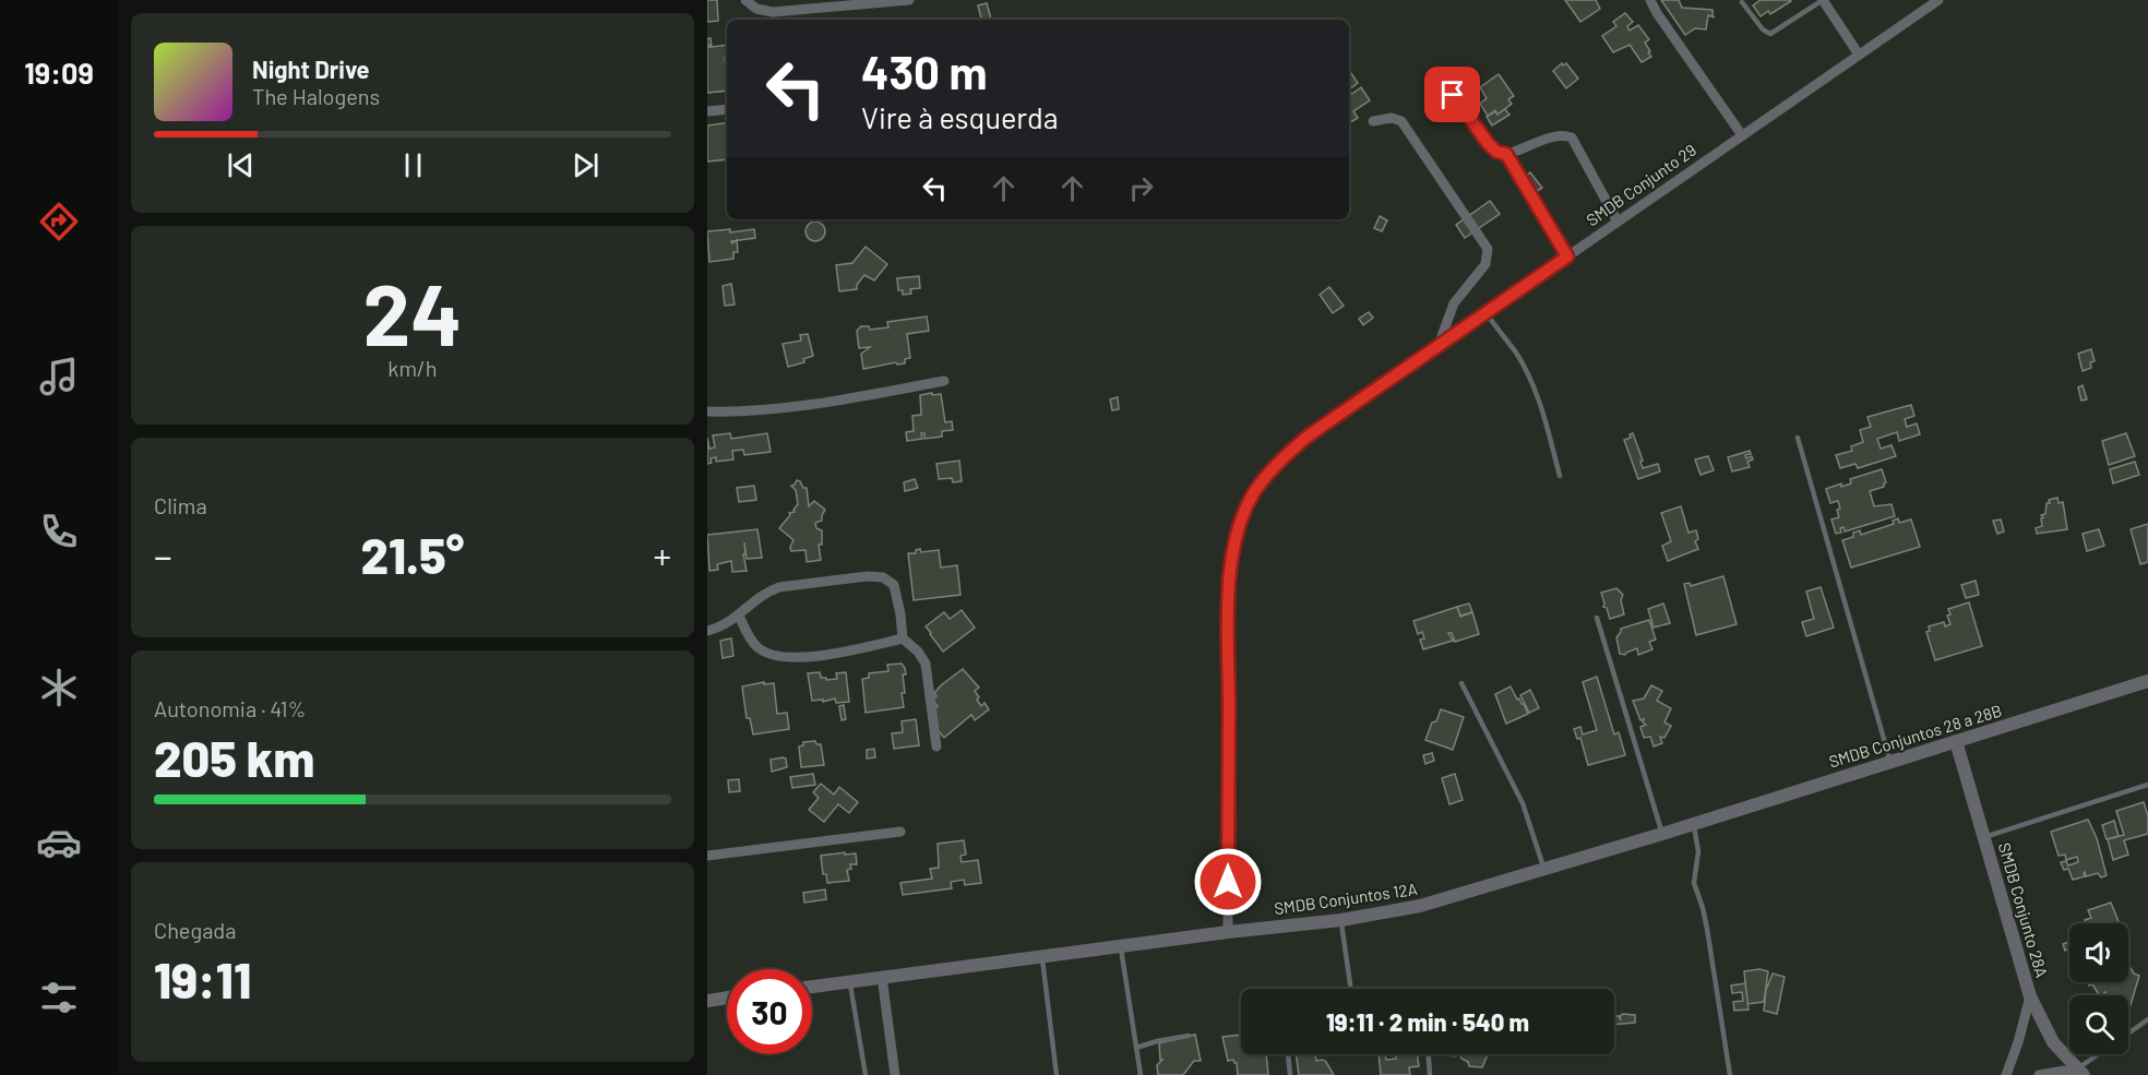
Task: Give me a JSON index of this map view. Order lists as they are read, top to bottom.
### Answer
{
  "streets": {
    "street": [
      "SMDB Conjunto 29",
      "SMDB Conjuntos 28 a 28B",
      "SMDB Conjuntos 12A",
      "SMDB Conjunto 28A"
    ]
  },
  "crossings": [
    ["SMDB Conjunto 29", "SMDB Conjuntos 12A"],
    ["SMDB Conjuntos 28 a 28B", "SMDB Conjuntos 12A"],
    ["SMDB Conjuntos 28 a 28B", "SMDB Conjunto 28A"]
  ],
  "page": {
    "tabs": "19:09",
    "turn": ["430 m", "Vire à esquerda"],
    "song": ["Night Drive", "The Halogens"],
    "tile": [
      ["24", "km/h"],
      "Clima",
      ["Autonomia · 41%", "205 km"],
      ["Chegada", "19:11"]
    ],
    "heat": ["−", "21.5°", "+"],
    "limit": "30",
    "trip": "19:11 · 2 min · 540 m"
  }
}
